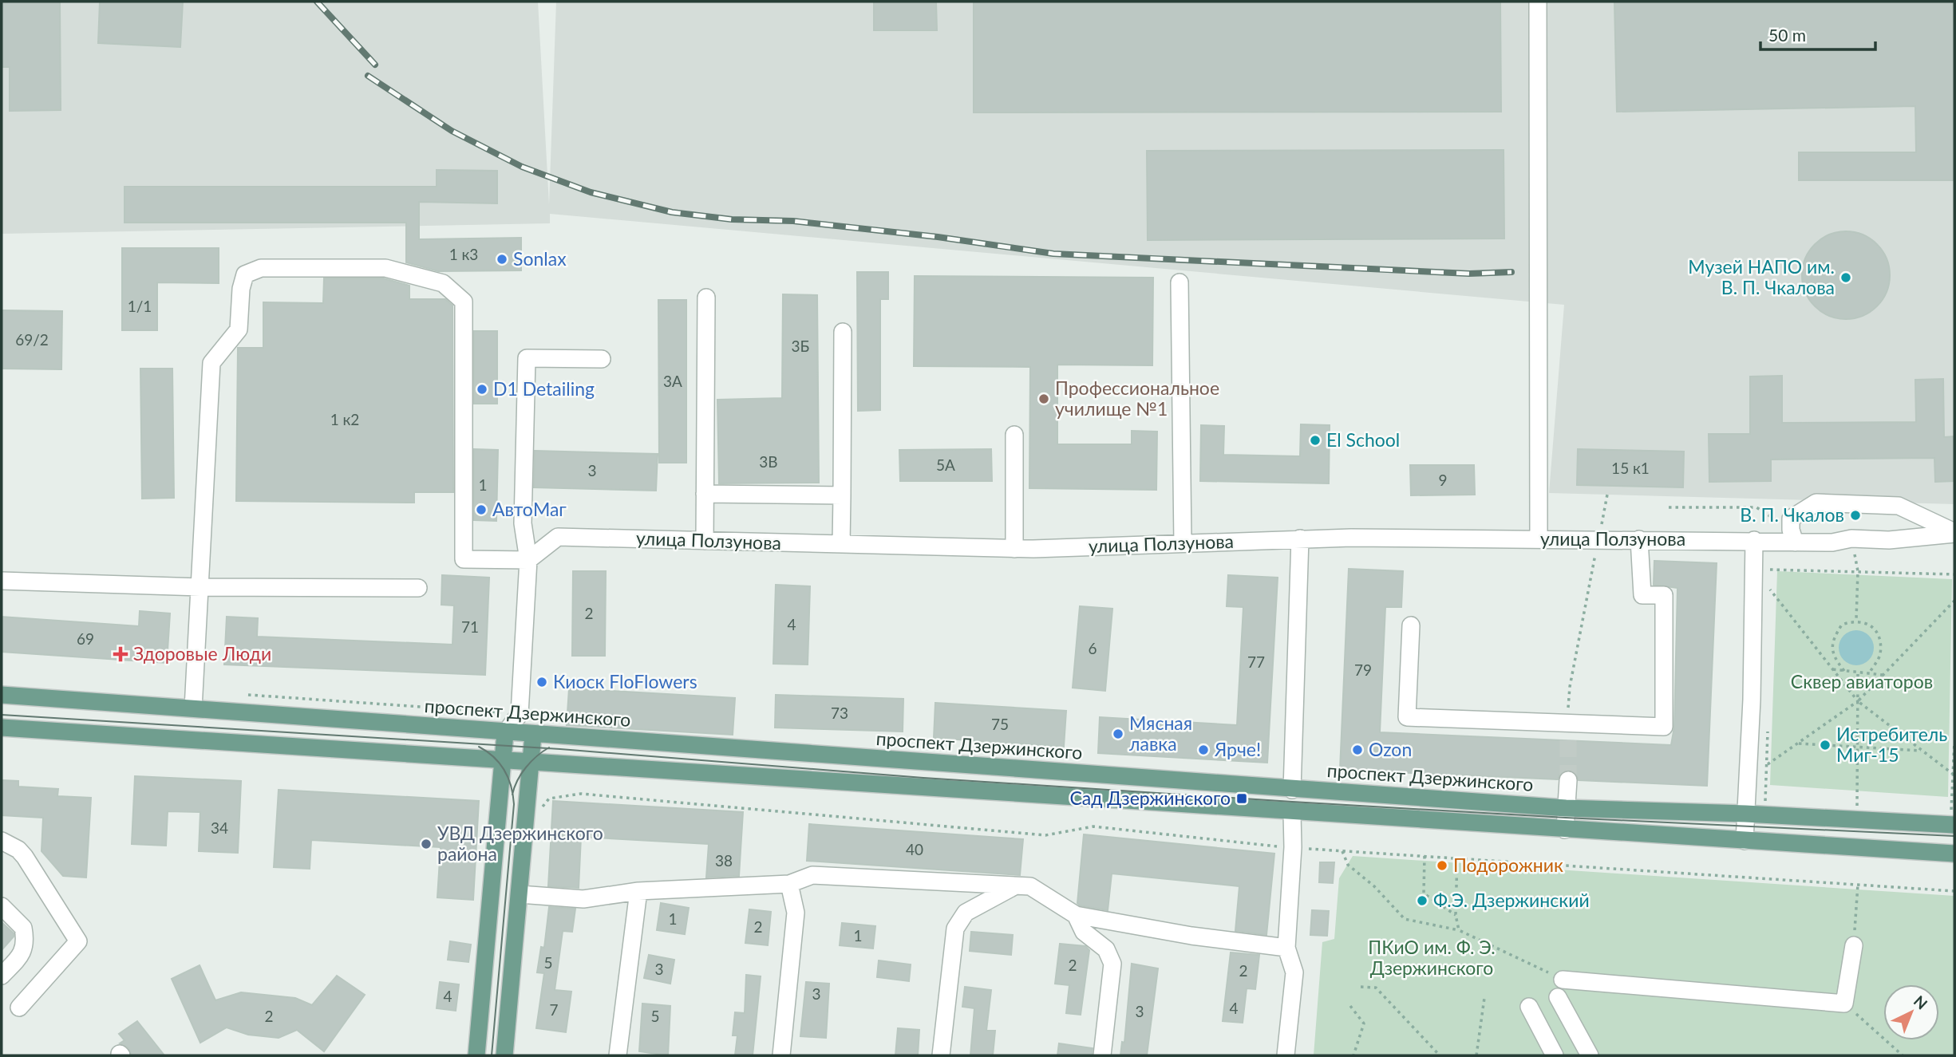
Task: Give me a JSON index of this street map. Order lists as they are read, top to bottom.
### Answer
{
  "streets": {
    "main road": ["проспект Дзержинского"],
    "street": ["улица Ползунова"]
  },
  "parks": ["Сквер авиаторов", "ПКиО им. Ф. Э. Дзержинского"],
  "places": {
    "other": [
      "Sonlax",
      "Музей НАПО им. В. П. Чкалова",
      "D1 Detailing",
      "Профессиональное училище №1",
      "El School",
      "АвтоМаг",
      "В. П. Чкалов",
      "Киоск FloFlowers",
      "Мясная лавка",
      "Истребитель Миг-15",
      "Ярче!",
      "Ozon",
      "УВД Дзержинского района",
      "Подорожник",
      "Ф.Э. Дзержинский"
    ],
    "health": ["Здоровые Люди"],
    "transit": ["Сад Дзержинского"]
  },
  "house_numbers": [
    "1 к3",
    "1/1",
    "69/2",
    "3Б",
    "3А",
    "1 к2",
    "3В",
    "5А",
    "15 к1",
    "3",
    "9",
    "1",
    "2",
    "4",
    "71",
    "69",
    "6",
    "77",
    "79",
    "73",
    "75",
    "34",
    "40",
    "38",
    "1",
    "2",
    "1",
    "5",
    "2",
    "3",
    "2",
    "3",
    "4",
    "4",
    "7",
    "3",
    "2",
    "5"
  ],
  "scale_bar": "50 m",
  "north": "top right"
}
